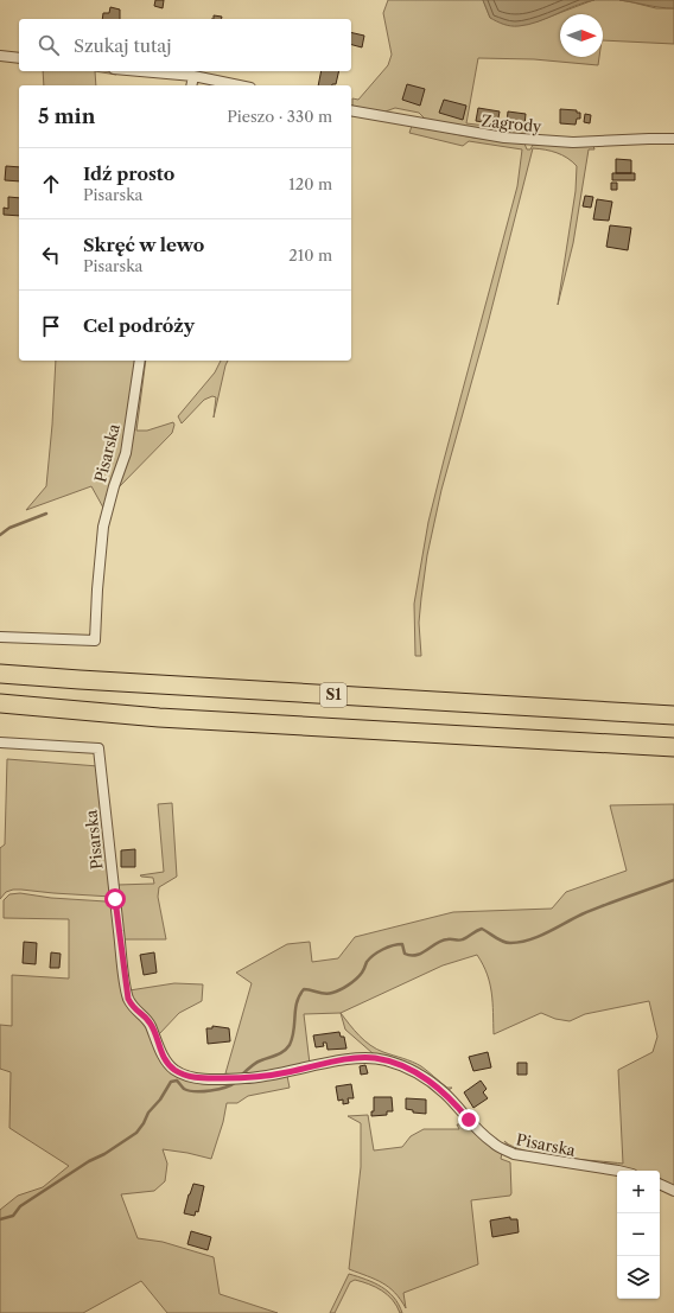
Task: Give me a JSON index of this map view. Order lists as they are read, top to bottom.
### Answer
{
  "streets": {
    "highway": ["S1"],
    "street": ["Zagrody", "Pisarska"]
  },
  "north": "right",
  "page": {
    "search": "Szukaj tutaj",
    "heading": ["5 min", "Pieszo · 330 m"],
    "list": [
      ["Idź prosto", "Pisarska", "120 m"],
      ["Skręć w lewo", "Pisarska", "210 m"],
      "Cel podróży"
    ],
    "map_buttons": ["+", "−"]
  }
}
